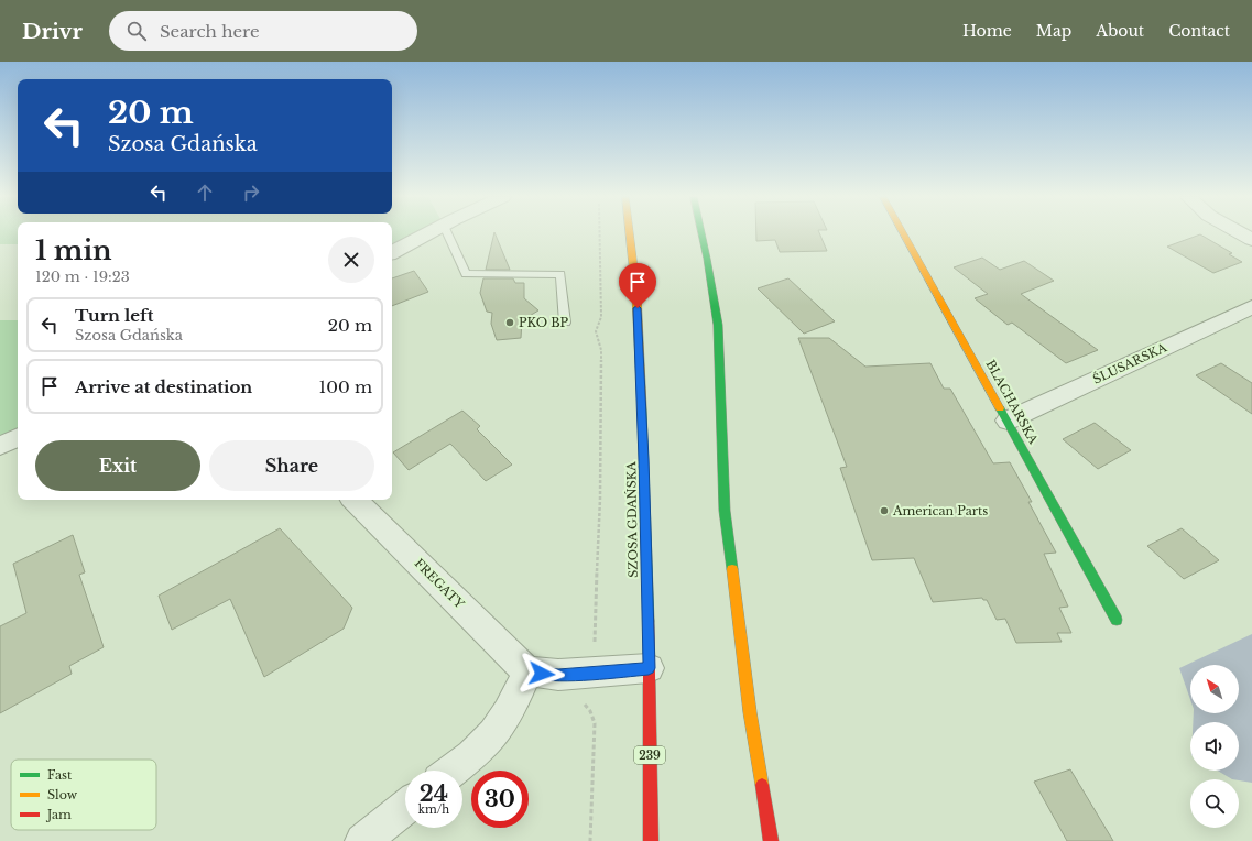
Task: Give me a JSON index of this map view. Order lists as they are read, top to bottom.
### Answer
{
  "streets": {
    "street": [
      "ŚLUSARSKA",
      "BLACHARSKA",
      "SZOSA GDAŃSKA",
      "FREGATY",
      "239"
    ]
  },
  "crossings": [
    ["ŚLUSARSKA", "BLACHARSKA"]
  ],
  "places": ["PKO BP", "American Parts"],
  "legend": ["Fast", "Slow", "Jam"],
  "north": "top left",
  "page": {
    "header": "Drivr",
    "search": "Search here",
    "nav": [
      "Home",
      "Map",
      "About",
      "Contact"
    ],
    "turn": ["20 m", "Szosa Gdańska"],
    "heading": ["1 min", "120 m · 19:23"],
    "list": [
      {
        "name": "Turn left",
        "note": "Szosa Gdańska",
        "value": "20 m"
      },
      {
        "name": "Arrive at destination",
        "value": "100 m"
      }
    ],
    "buttons": ["Exit", "Share"],
    "speed": "24 km/h",
    "limit": "30"
  }
}
